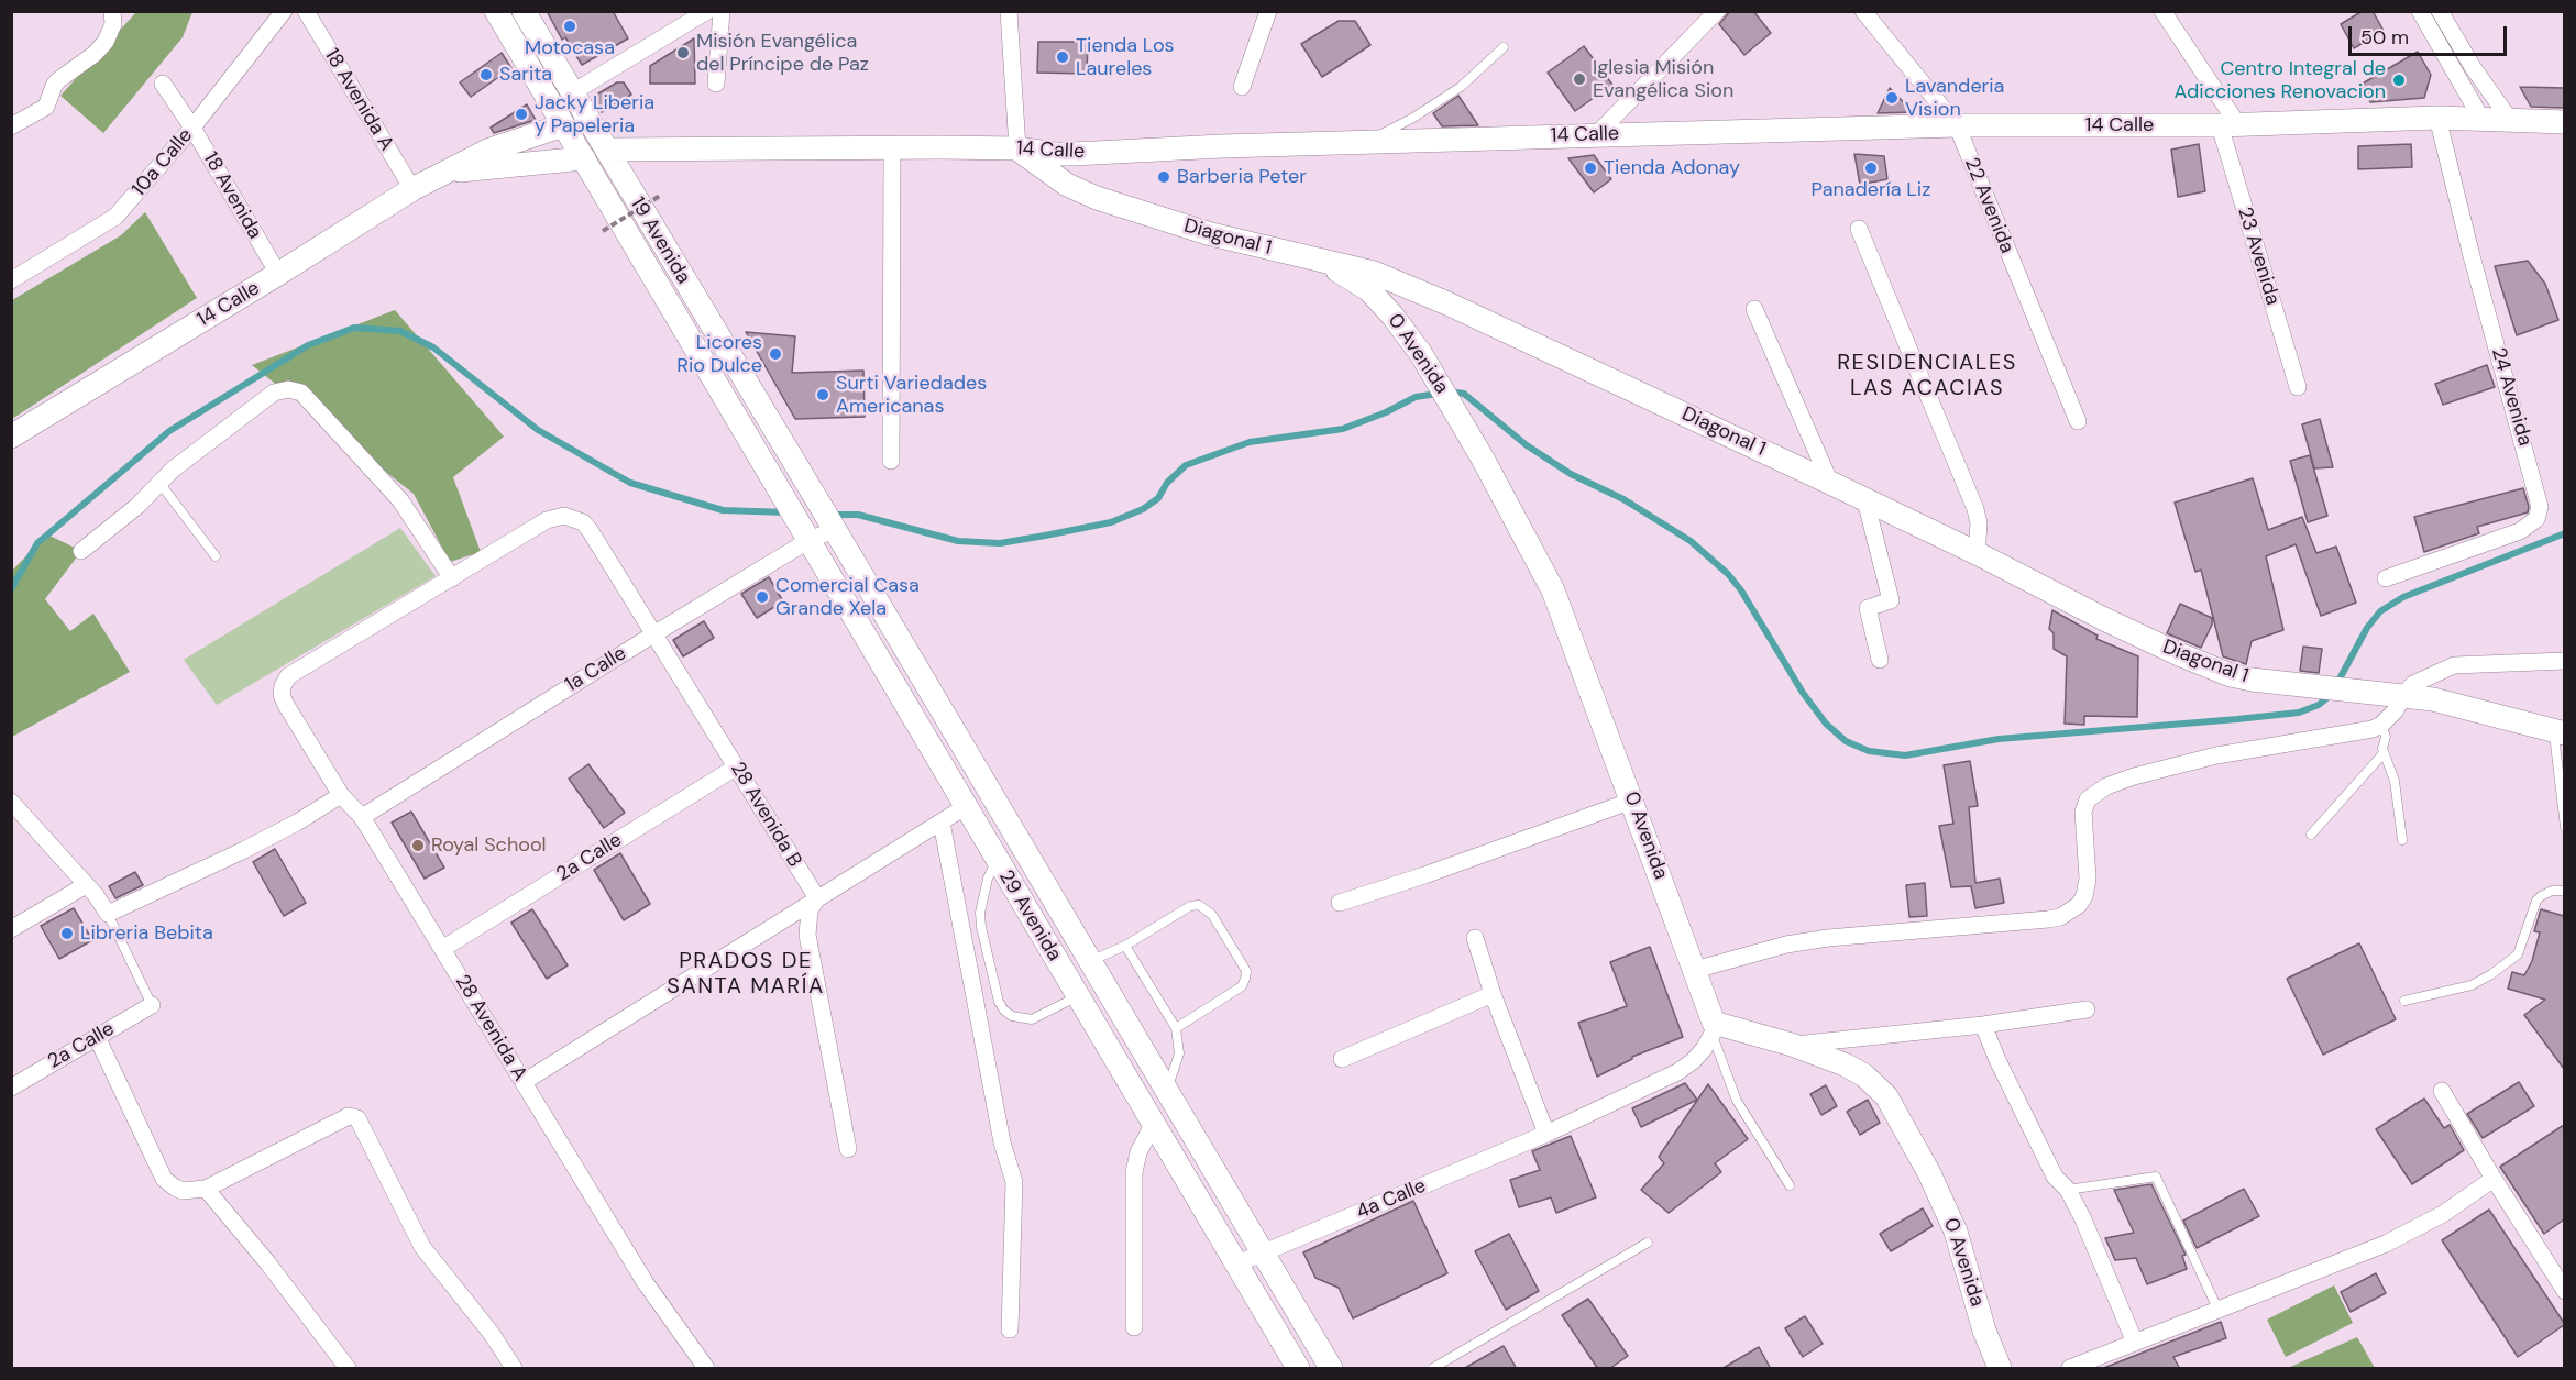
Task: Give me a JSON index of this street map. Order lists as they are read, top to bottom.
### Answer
{
  "streets": {
    "street": [
      "18 Avenida A",
      "14 Calle",
      "10a Calle",
      "18 Avenida",
      "22 Avenida",
      "Diagonal 1",
      "19 Avenida",
      "23 Avenida",
      "0 Avenida",
      "24 Avenida",
      "1a Calle",
      "28 Avenida B",
      "2a Calle",
      "29 Avenida",
      "28 Avenida A",
      "4a Calle"
    ]
  },
  "crossings": [
    ["18 Avenida A", "14 Calle"],
    ["14 Calle", "18 Avenida"],
    ["14 Calle", "22 Avenida"],
    ["14 Calle", "Diagonal 1"],
    ["14 Calle", "19 Avenida"],
    ["14 Calle", "23 Avenida"],
    ["14 Calle", "24 Avenida"],
    ["10a Calle", "18 Avenida"],
    ["Diagonal 1", "0 Avenida"],
    ["19 Avenida", "29 Avenida"],
    ["0 Avenida", "4a Calle"],
    ["1a Calle", "28 Avenida B"],
    ["1a Calle", "29 Avenida"],
    ["1a Calle", "28 Avenida A"],
    ["28 Avenida B", "2a Calle"],
    ["28 Avenida B", "28 Avenida A"],
    ["2a Calle", "28 Avenida A"],
    ["29 Avenida", "4a Calle"]
  ],
  "districts": ["RESIDENCIALES LAS ACACIAS", "PRADOS DE SANTA MARÍA"],
  "places": [
    "Motocasa",
    "Misión Evangélica del Príncipe de Paz",
    "Tienda Los Laureles",
    "Sarita",
    "Iglesia Misión Evangélica Sion",
    "Centro Integral de Adicciones Renovacion",
    "Lavanderia Vision",
    "Jacky Liberia y Papeleria",
    "Tienda Adonay",
    "Panadería Liz",
    "Barberia Peter",
    "Licores Rio Dulce",
    "Surti Variedades Americanas",
    "Comercial Casa Grande Xela",
    "Royal School",
    "Libreria Bebita"
  ],
  "scale_bar": "50 m"
}
